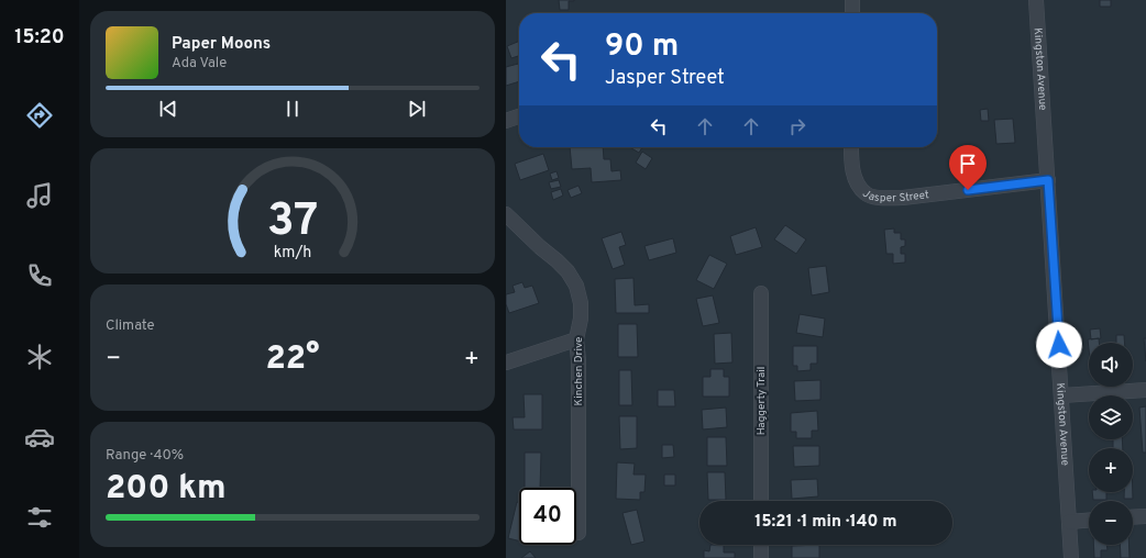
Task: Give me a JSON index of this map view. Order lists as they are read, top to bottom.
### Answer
{
  "streets": {
    "street": [
      "Kingston Avenue",
      "Jasper Street",
      "Kinchen Drive",
      "Haggerty Trail"
    ]
  },
  "crossings": [
    ["Kingston Avenue", "Jasper Street"]
  ],
  "page": {
    "tabs": "15:20",
    "turn": ["90 m", "Jasper Street"],
    "song": ["Paper Moons", "Ada Vale"],
    "tile": [
      "Climate",
      ["Range · 40%", "200 km"]
    ],
    "heat": ["−", "22°", "+"],
    "map_buttons": ["+", "−"],
    "limit": "40",
    "trip": "15:21 · 1 min · 140 m",
    "gauge": ["37", "km/h"]
  }
}
